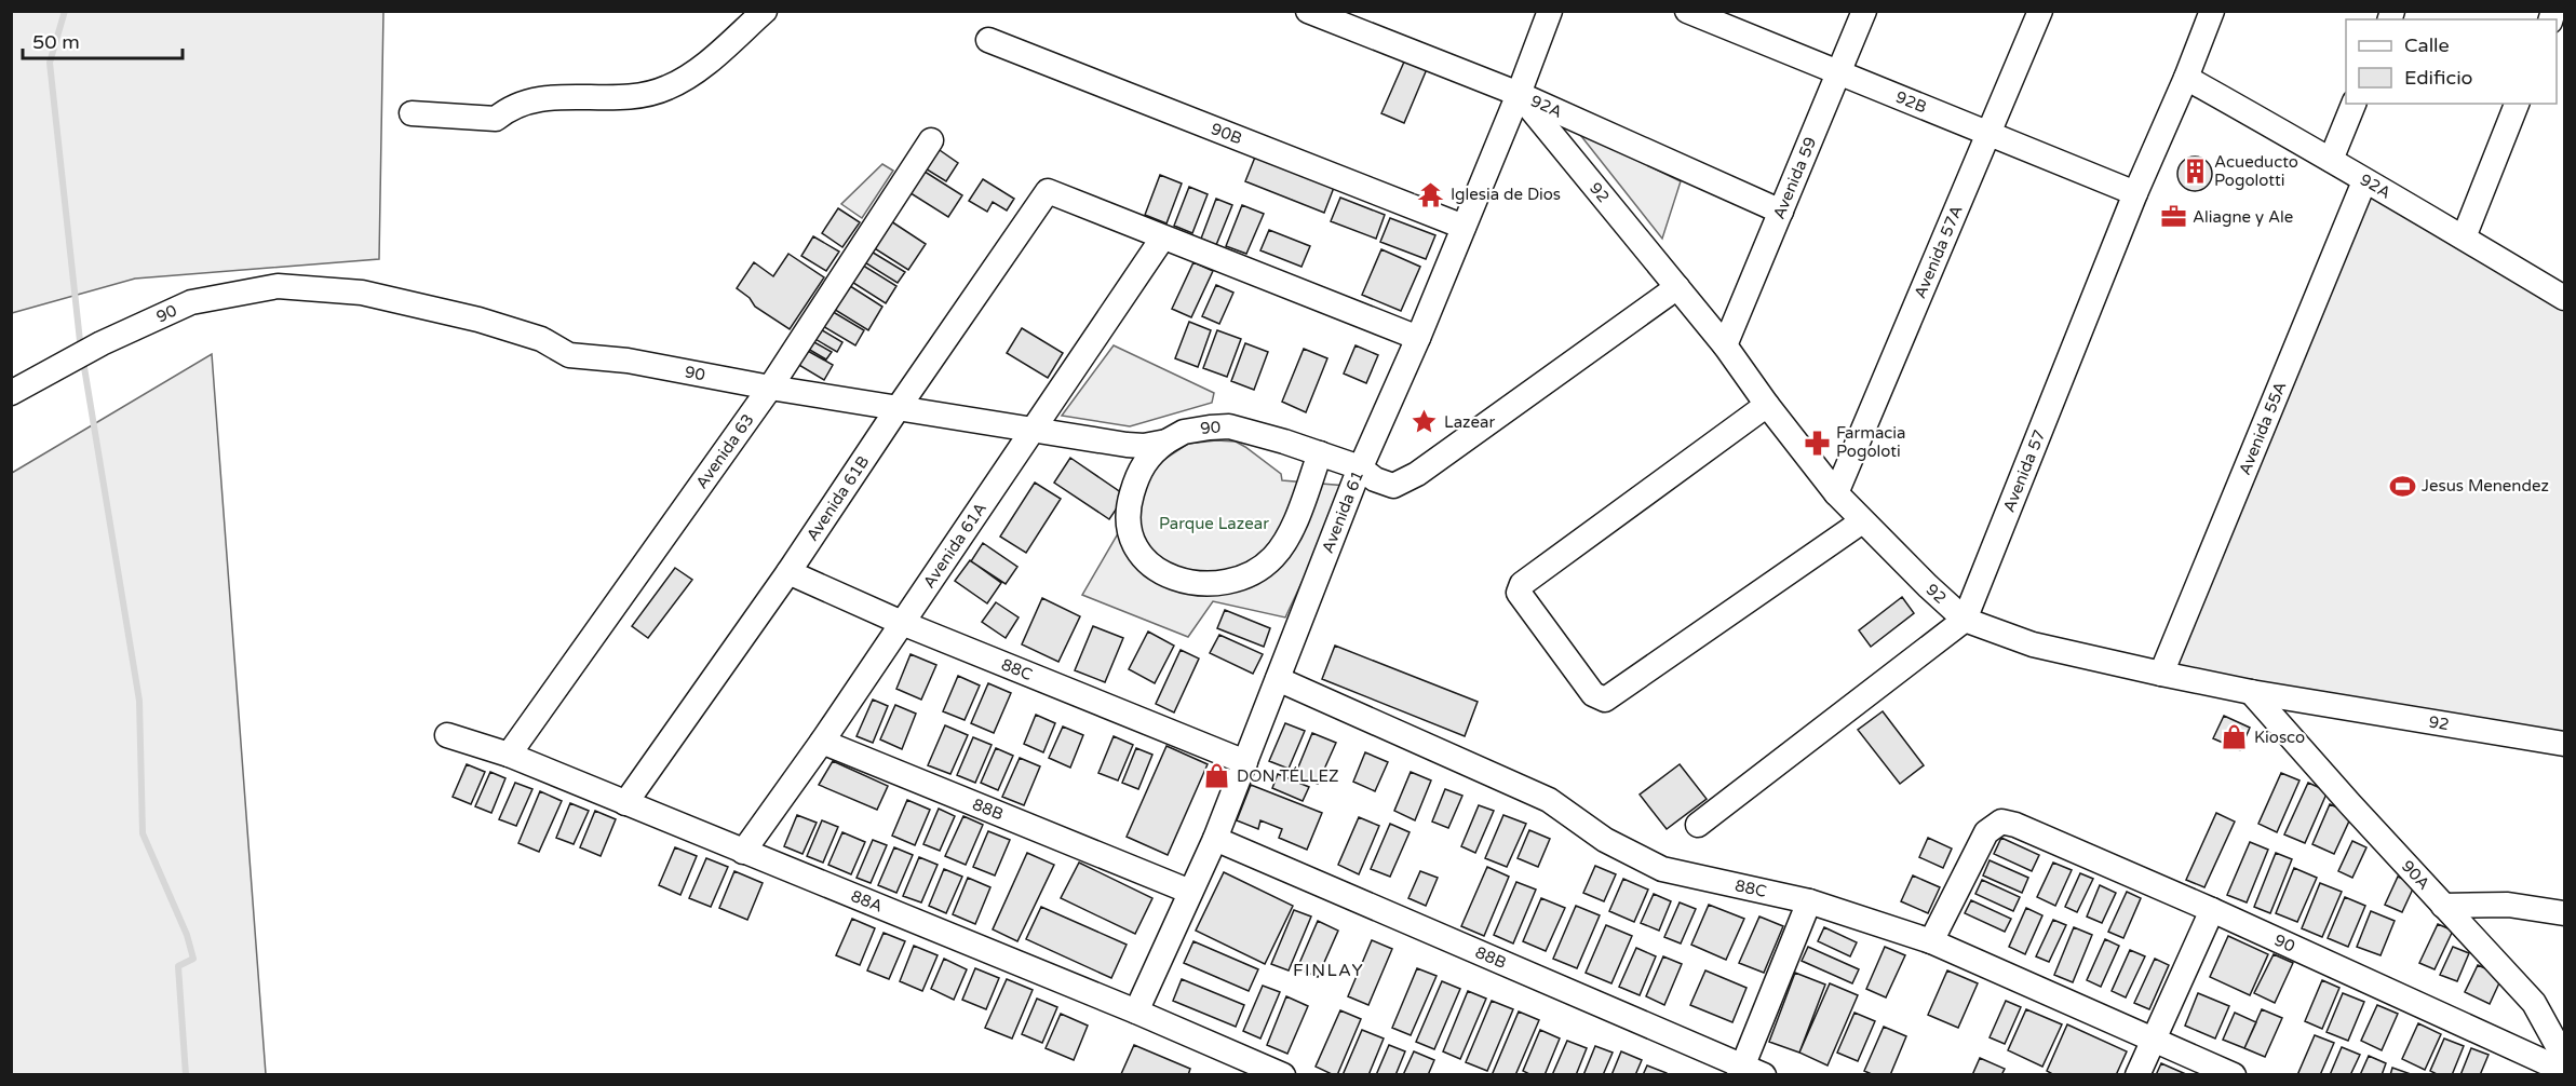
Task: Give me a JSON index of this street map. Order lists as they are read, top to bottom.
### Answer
{
  "streets": {
    "street": [
      "92B",
      "92A",
      "90B",
      "Avenida 59",
      "92",
      "Avenida 57A",
      "90",
      "Avenida 55A",
      "Avenida 63",
      "Avenida 57",
      "Avenida 61B",
      "Avenida 61",
      "Avenida 61A",
      "88C",
      "88B",
      "90A",
      "88A"
    ]
  },
  "crossings": [
    ["92B", "Avenida 59"],
    ["92B", "Avenida 57A"],
    ["92B", "Avenida 57"],
    ["92A", "Avenida 59"],
    ["92A", "92"],
    ["92A", "Avenida 55A"],
    ["92A", "Avenida 57"],
    ["92A", "Avenida 61"],
    ["90B", "Avenida 61"],
    ["Avenida 59", "92"],
    ["92", "Avenida 57A"],
    ["92", "90"],
    ["92", "Avenida 55A"],
    ["92", "Avenida 57"],
    ["92", "Avenida 61"],
    ["92", "90A"],
    ["90", "Avenida 63"],
    ["90", "Avenida 61B"],
    ["90", "Avenida 61"],
    ["90", "Avenida 61A"],
    ["90", "88C"],
    ["90", "90A"],
    ["Avenida 63", "88A"],
    ["Avenida 61B", "Avenida 61A"],
    ["Avenida 61B", "88C"],
    ["Avenida 61B", "88A"],
    ["Avenida 61", "88C"],
    ["Avenida 61", "88B"],
    ["Avenida 61", "88A"],
    ["Avenida 61A", "88C"],
    ["Avenida 61A", "88B"],
    ["Avenida 61A", "88A"]
  ],
  "districts": ["FINLAY"],
  "parks": ["Parque Lazear"],
  "places": {
    "building": ["Acueducto Pogolotti"],
    "temple": ["Iglesia de Dios"],
    "office": ["Aliagne y Ale"],
    "place": ["Lazear"],
    "pharmacy": ["Farmacia Pogoloti"],
    "sports": ["Jesus Menendez"],
    "shop": ["Kiosco", "DON TÉLLEZ"]
  },
  "legend": ["Calle", "Edificio"],
  "scale_bar": "50 m"
}
